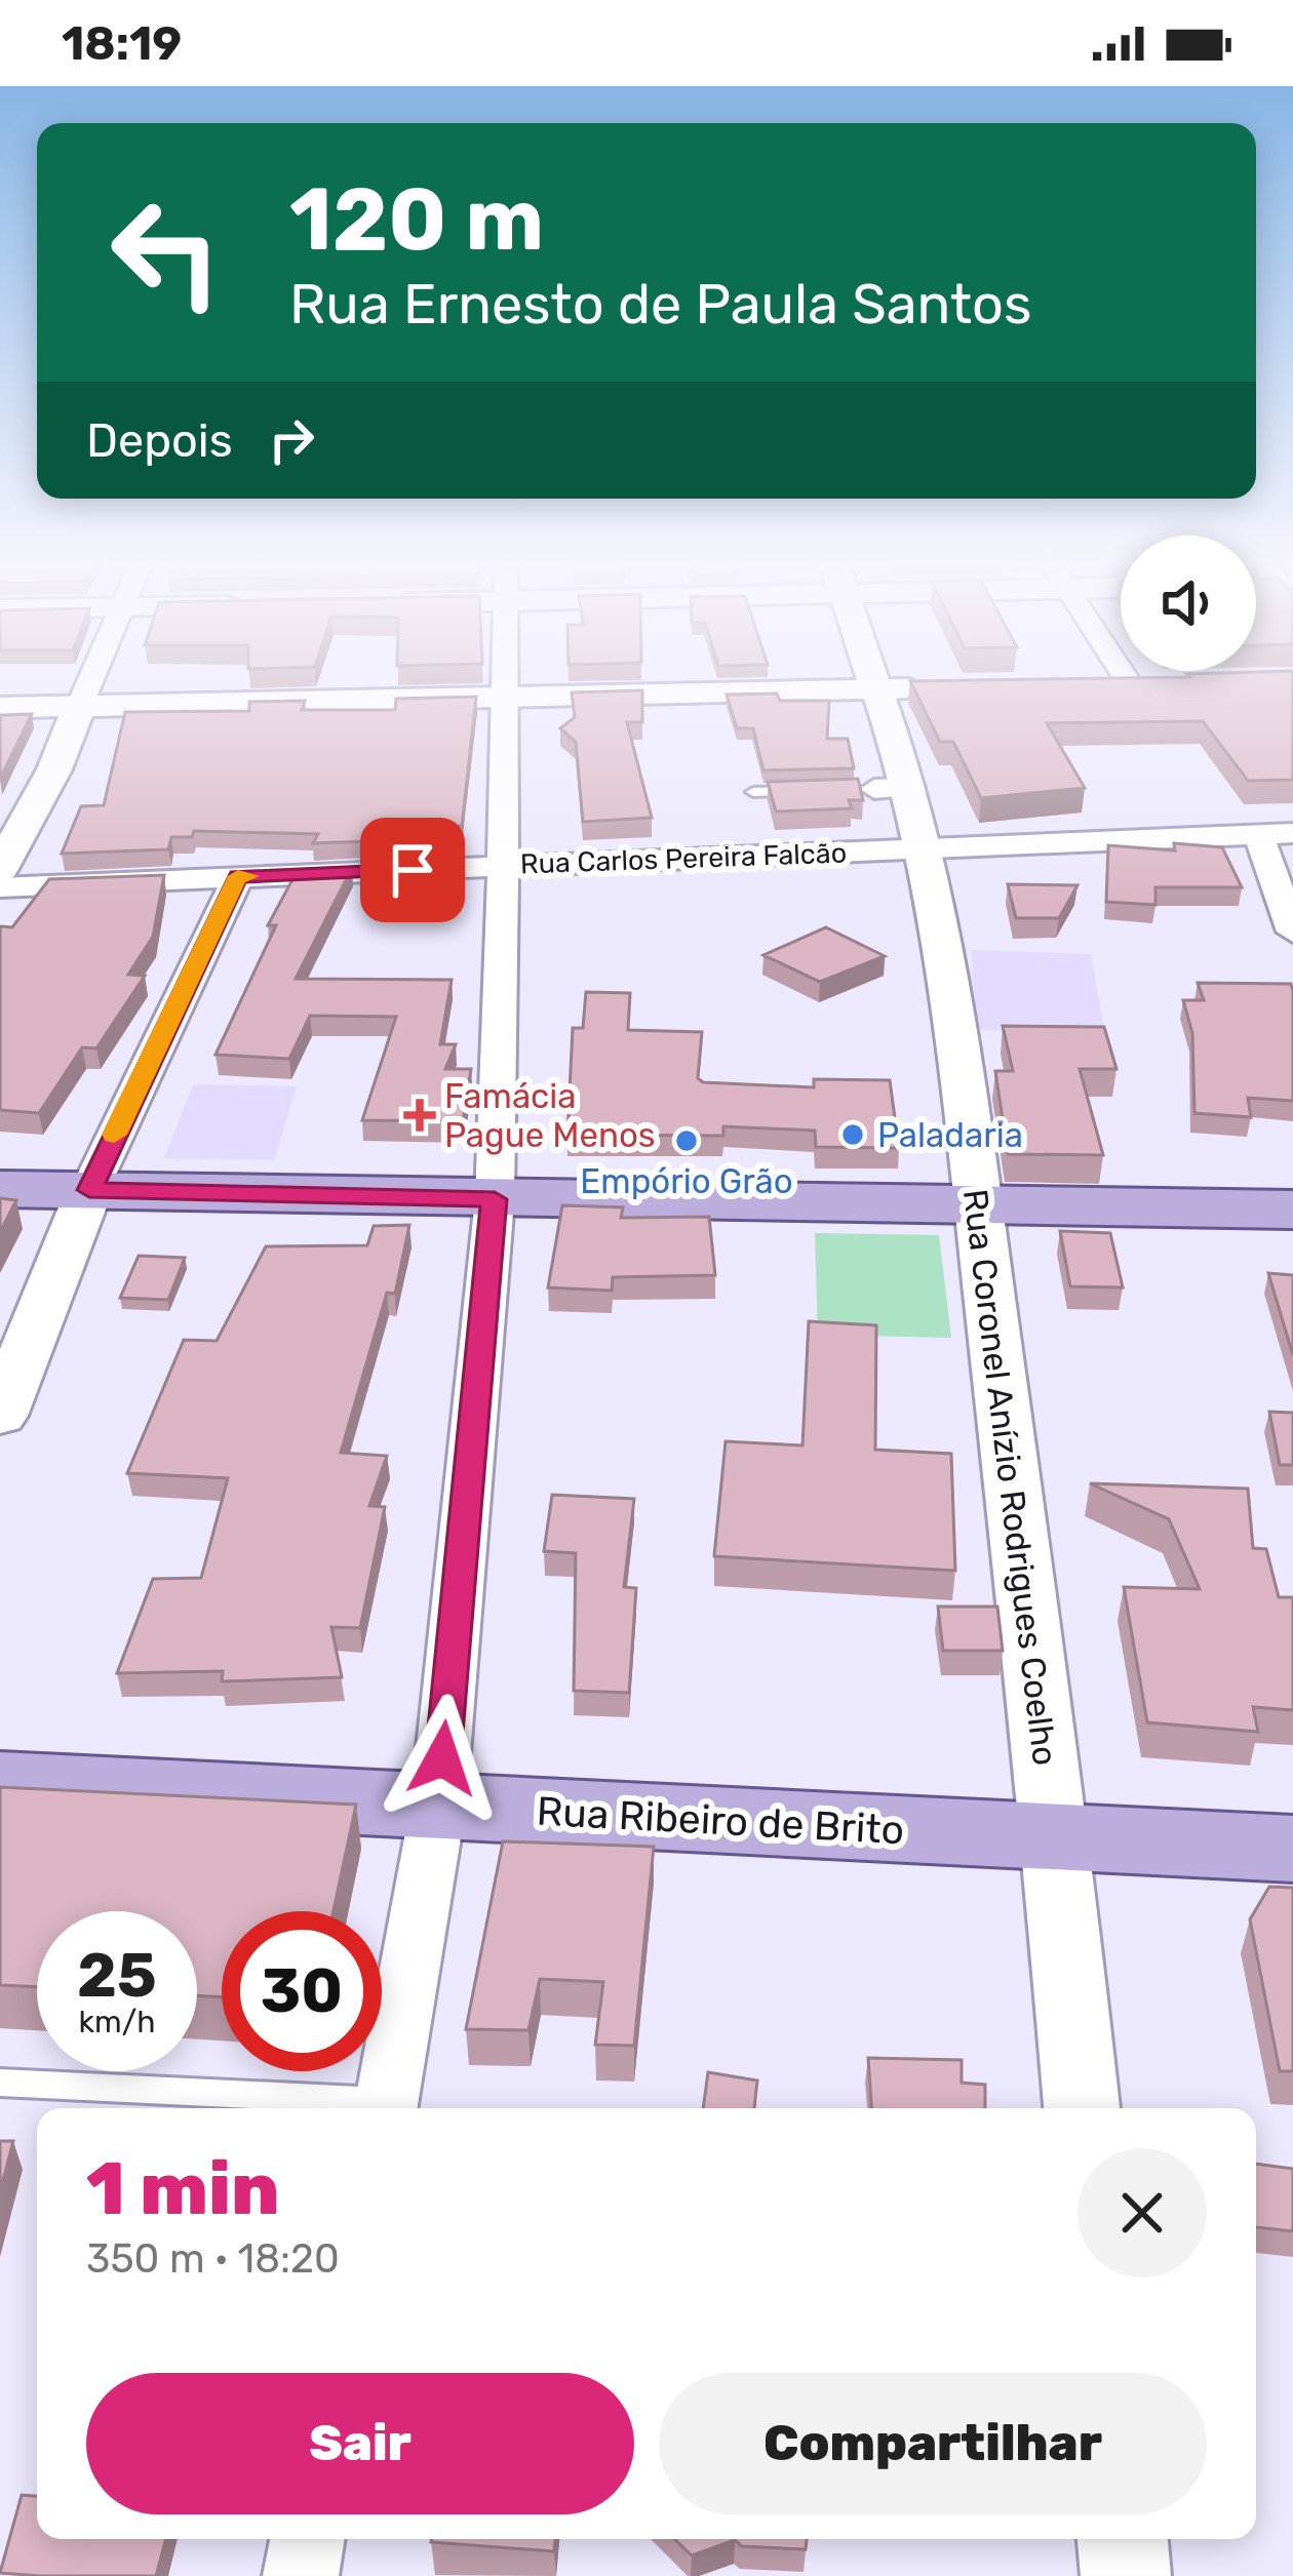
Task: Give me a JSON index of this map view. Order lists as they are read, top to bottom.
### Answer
{
  "streets": {
    "main road": ["Rua Ribeiro de Brito"],
    "street": ["Rua Carlos Pereira Falcão", "Rua Coronel Anízio Rodrigues Coelho"]
  },
  "crossings": [
    ["Rua Carlos Pereira Falcão", "Rua Coronel Anízio Rodrigues Coelho"],
    ["Rua Coronel Anízio Rodrigues Coelho", "Rua Ribeiro de Brito"]
  ],
  "places": {
    "health": ["Famácia Pague Menos"],
    "other": ["Paladaria", "Empório Grão"]
  },
  "page": {
    "status": "18:19",
    "turn": ["120 m", "Rua Ernesto de Paula Santos"],
    "then": "Depois",
    "speed": "25 km/h",
    "limit": "30",
    "heading": ["1 min", "350 m · 18:20"],
    "buttons": ["Sair", "Compartilhar"]
  }
}
